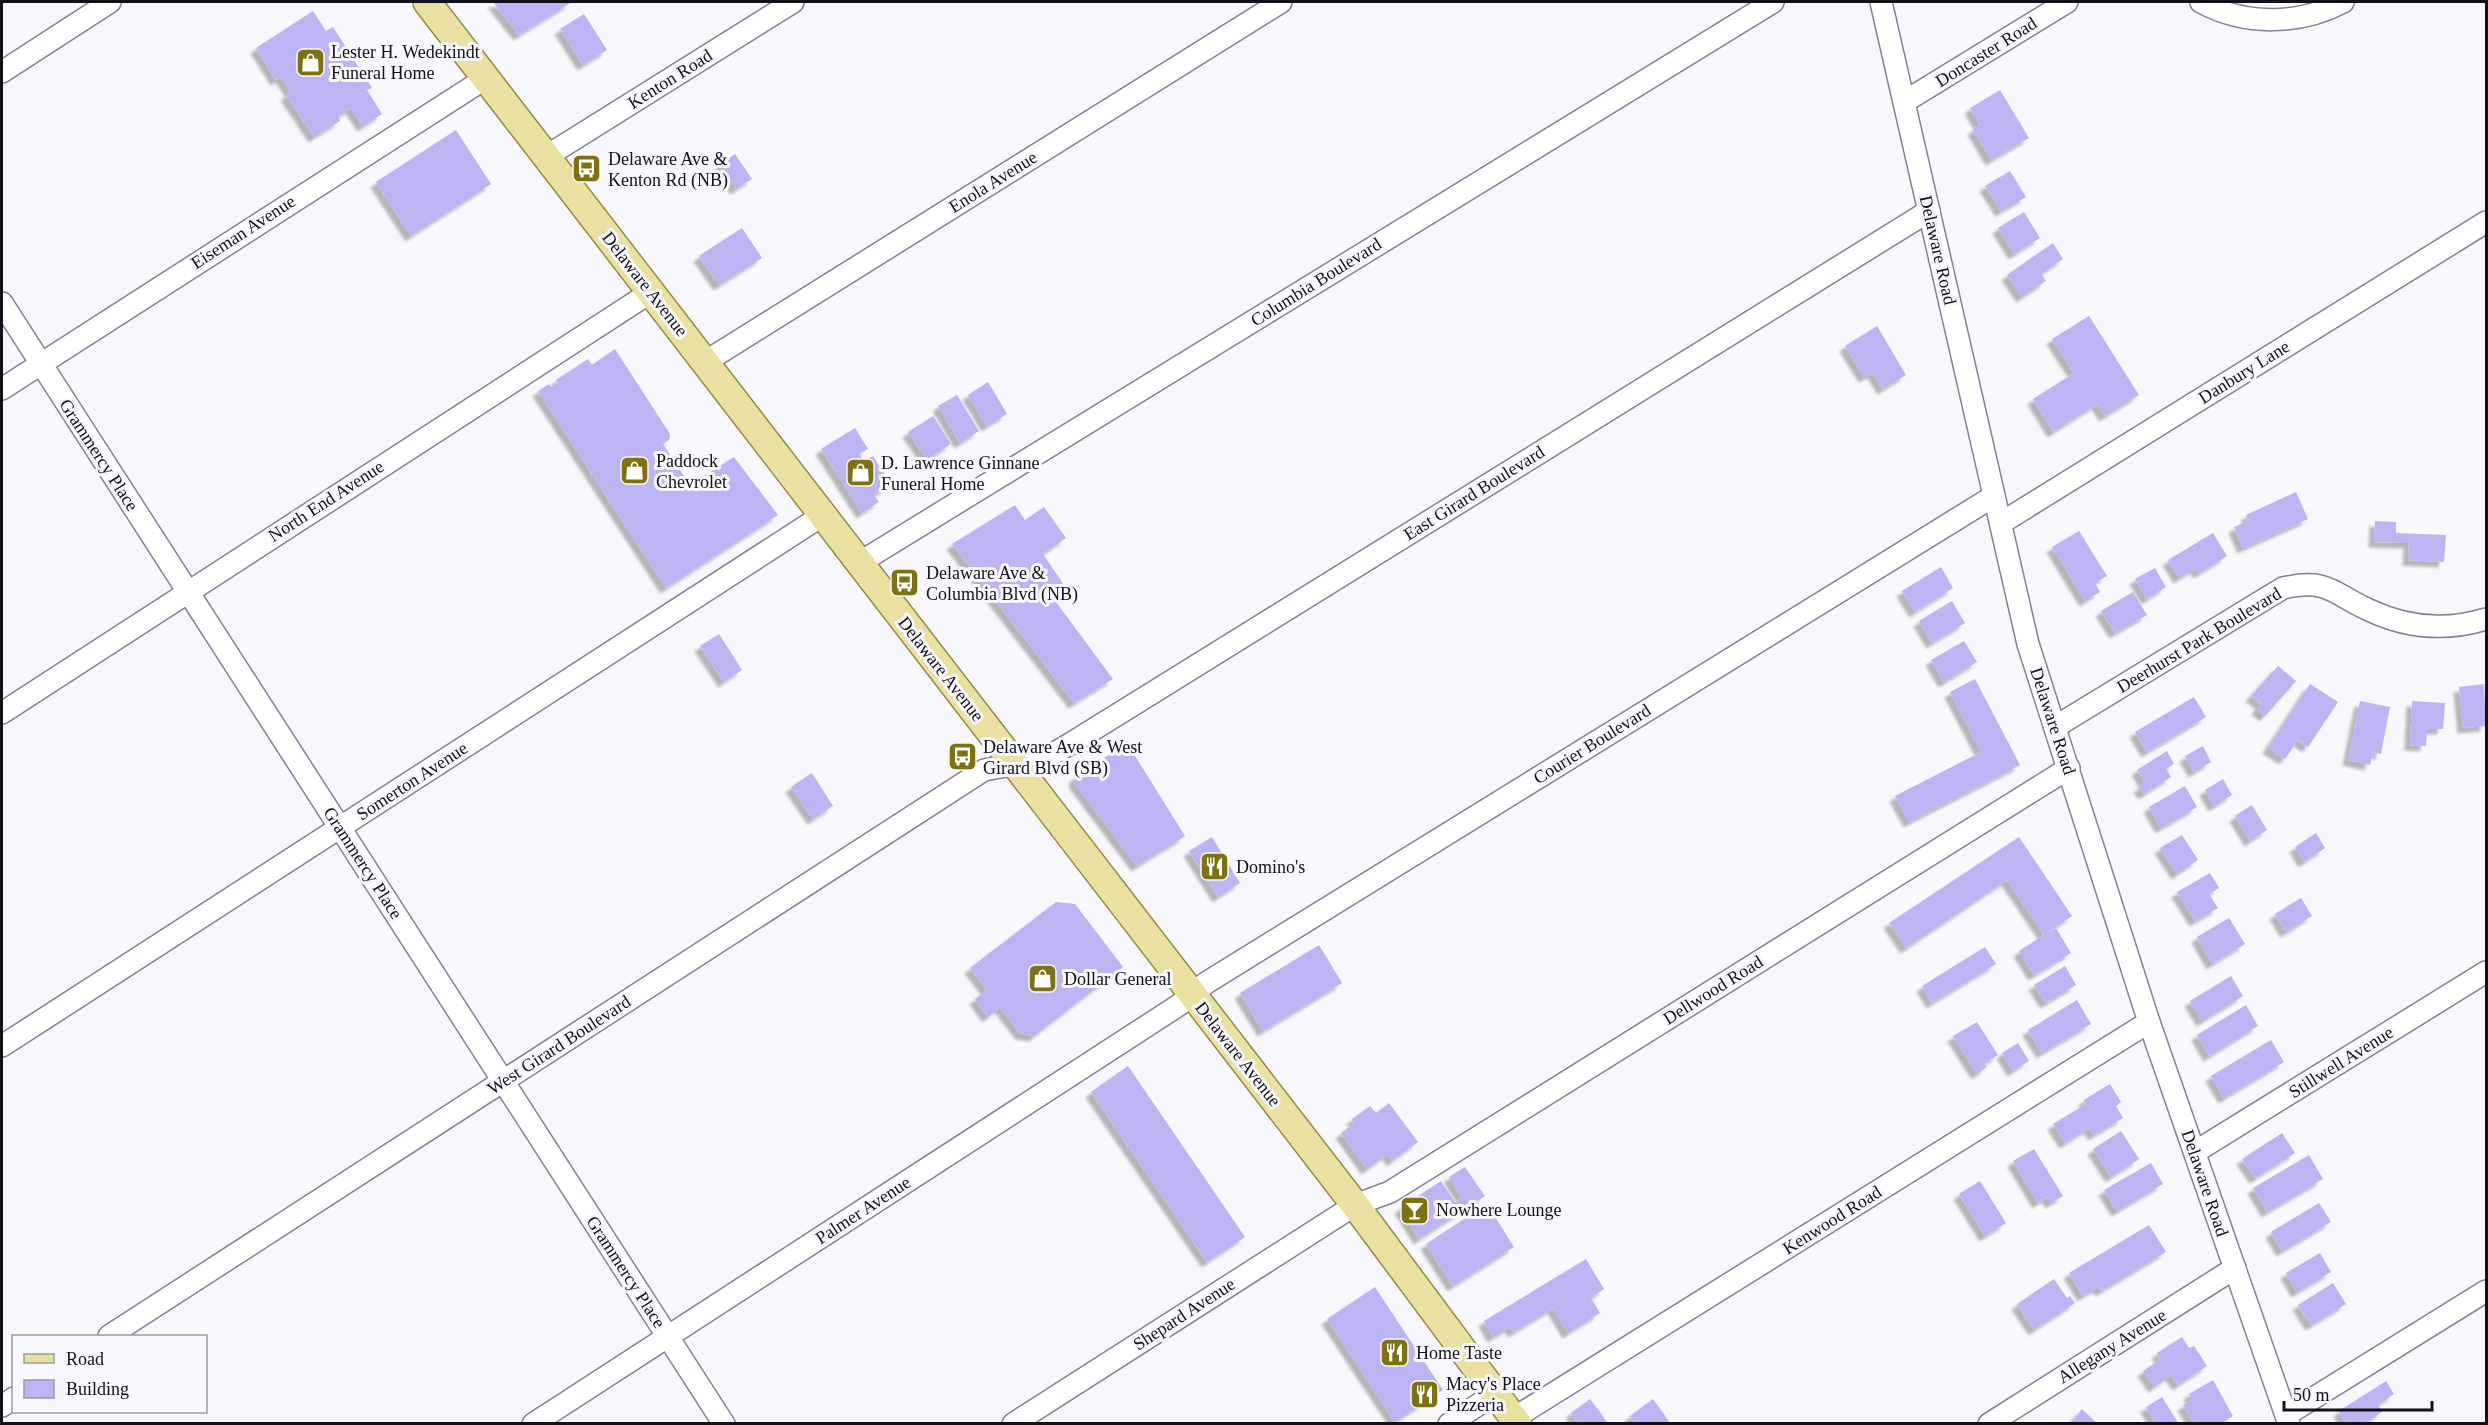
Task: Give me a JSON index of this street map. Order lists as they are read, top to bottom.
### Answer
{
  "streets": {
    "main road": ["Delaware Avenue"],
    "street": [
      "Doncaster Road",
      "Kenton Road",
      "Enola Avenue",
      "Eiseman Avenue",
      "Delaware Road",
      "Columbia Boulevard",
      "Danbury Lane",
      "Grammercy Place",
      "East Girard Boulevard",
      "North End Avenue",
      "Deerhurst Park Boulevard",
      "Courier Boulevard",
      "Somerton Avenue",
      "Dellwood Road",
      "West Girard Boulevard",
      "Stillwell Avenue",
      "Palmer Avenue",
      "Kenwood Road",
      "Shepard Avenue",
      "Allegany Avenue"
    ]
  },
  "crossings": [
    ["Doncaster Road", "Delaware Road"],
    ["Kenton Road", "Delaware Avenue"],
    ["Enola Avenue", "Delaware Avenue"],
    ["Eiseman Avenue", "Delaware Avenue"],
    ["Eiseman Avenue", "Grammercy Place"],
    ["Delaware Road", "Danbury Lane"],
    ["Delaware Road", "East Girard Boulevard"],
    ["Delaware Road", "Deerhurst Park Boulevard"],
    ["Delaware Road", "Courier Boulevard"],
    ["Delaware Road", "Dellwood Road"],
    ["Delaware Road", "Stillwell Avenue"],
    ["Delaware Road", "Kenwood Road"],
    ["Delaware Road", "Allegany Avenue"],
    ["Columbia Boulevard", "Delaware Avenue"],
    ["Delaware Avenue", "East Girard Boulevard"],
    ["Delaware Avenue", "North End Avenue"],
    ["Delaware Avenue", "Courier Boulevard"],
    ["Delaware Avenue", "Somerton Avenue"],
    ["Delaware Avenue", "Dellwood Road"],
    ["Delaware Avenue", "West Girard Boulevard"],
    ["Delaware Avenue", "Palmer Avenue"],
    ["Delaware Avenue", "Kenwood Road"],
    ["Delaware Avenue", "Shepard Avenue"],
    ["Grammercy Place", "North End Avenue"],
    ["Grammercy Place", "Somerton Avenue"],
    ["Grammercy Place", "West Girard Boulevard"],
    ["Grammercy Place", "Palmer Avenue"],
    ["East Girard Boulevard", "West Girard Boulevard"],
    ["Courier Boulevard", "Palmer Avenue"],
    ["Dellwood Road", "Shepard Avenue"]
  ],
  "places": {
    "shop": [
      "Lester H. Wedekindt Funeral Home",
      "Paddock Chevrolet",
      "D. Lawrence Ginnane Funeral Home",
      "Dollar General"
    ],
    "bus stop": ["Delaware Ave & Kenton Rd (NB)", "Delaware Ave & Columbia Blvd (NB)", "Delaware Ave & West Girard Blvd (SB)"],
    "restaurant": ["Domino's", "Home Taste", "Macy's Place Pizzeria"],
    "bar": ["Nowhere Lounge"]
  },
  "legend": ["Road", "Building"],
  "scale_bar": "50 m"
}
